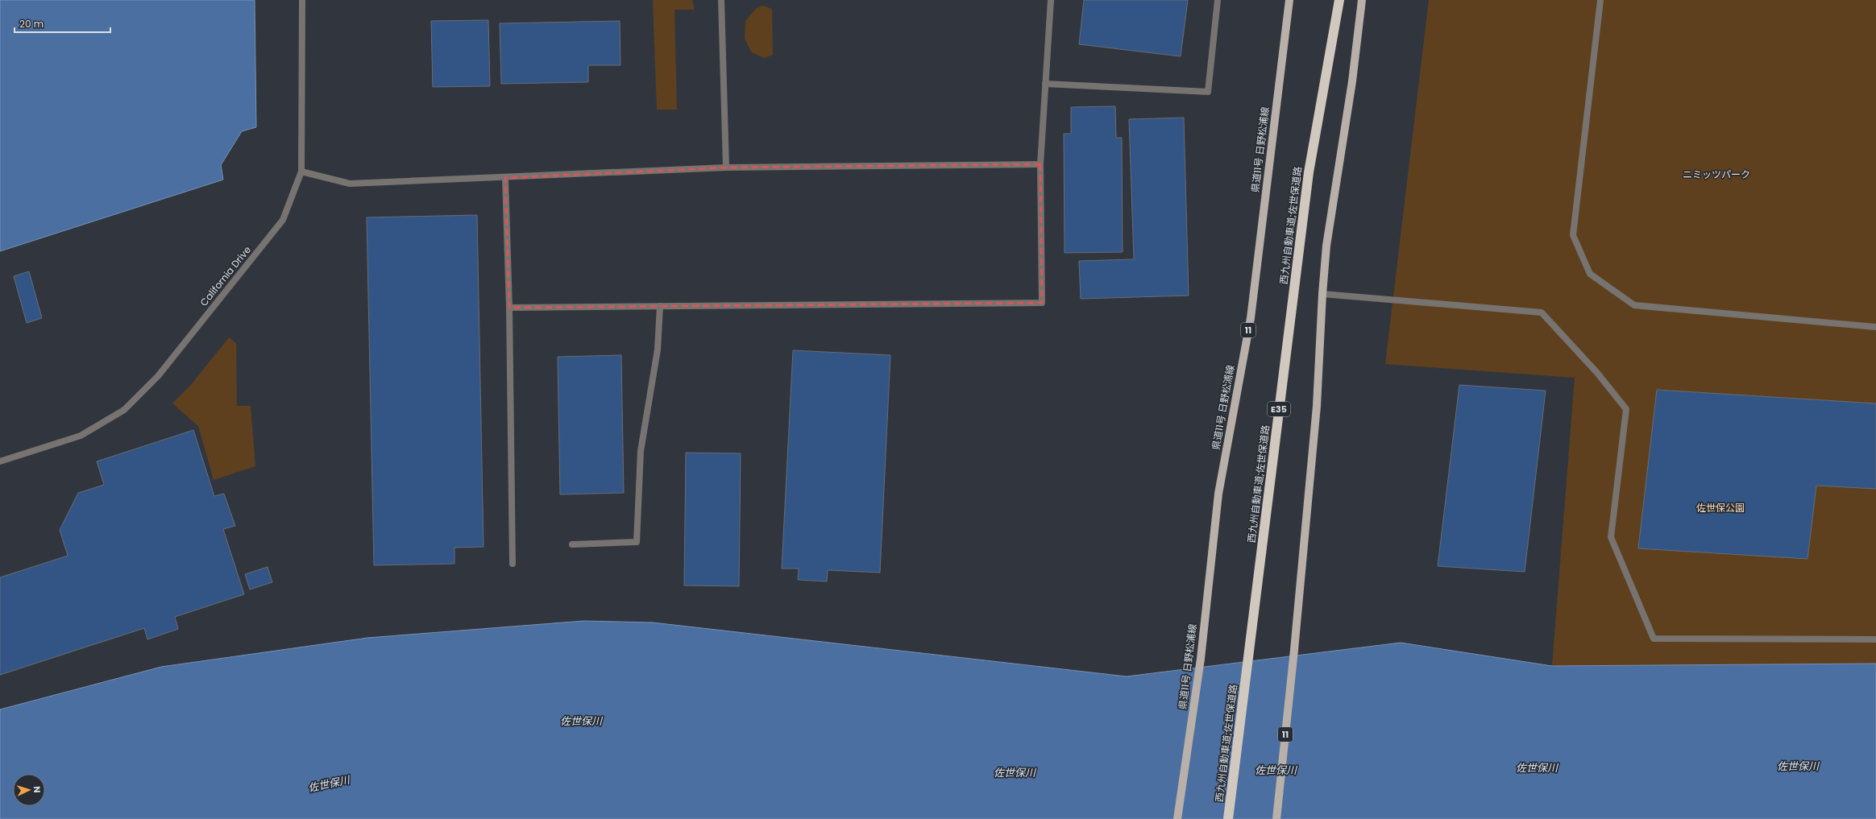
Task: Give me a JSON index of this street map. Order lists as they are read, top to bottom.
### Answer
{
  "streets": {
    "highway": ["西九州自動車道;佐世保道路", "E35"],
    "main road": ["県道11号 日野松浦線", "11"],
    "street": ["California Drive"]
  },
  "water": ["佐世保川"],
  "parks": ["ニミッツパーク", "佐世保公園"],
  "scale_bar": "20 m",
  "north": "right"
}
